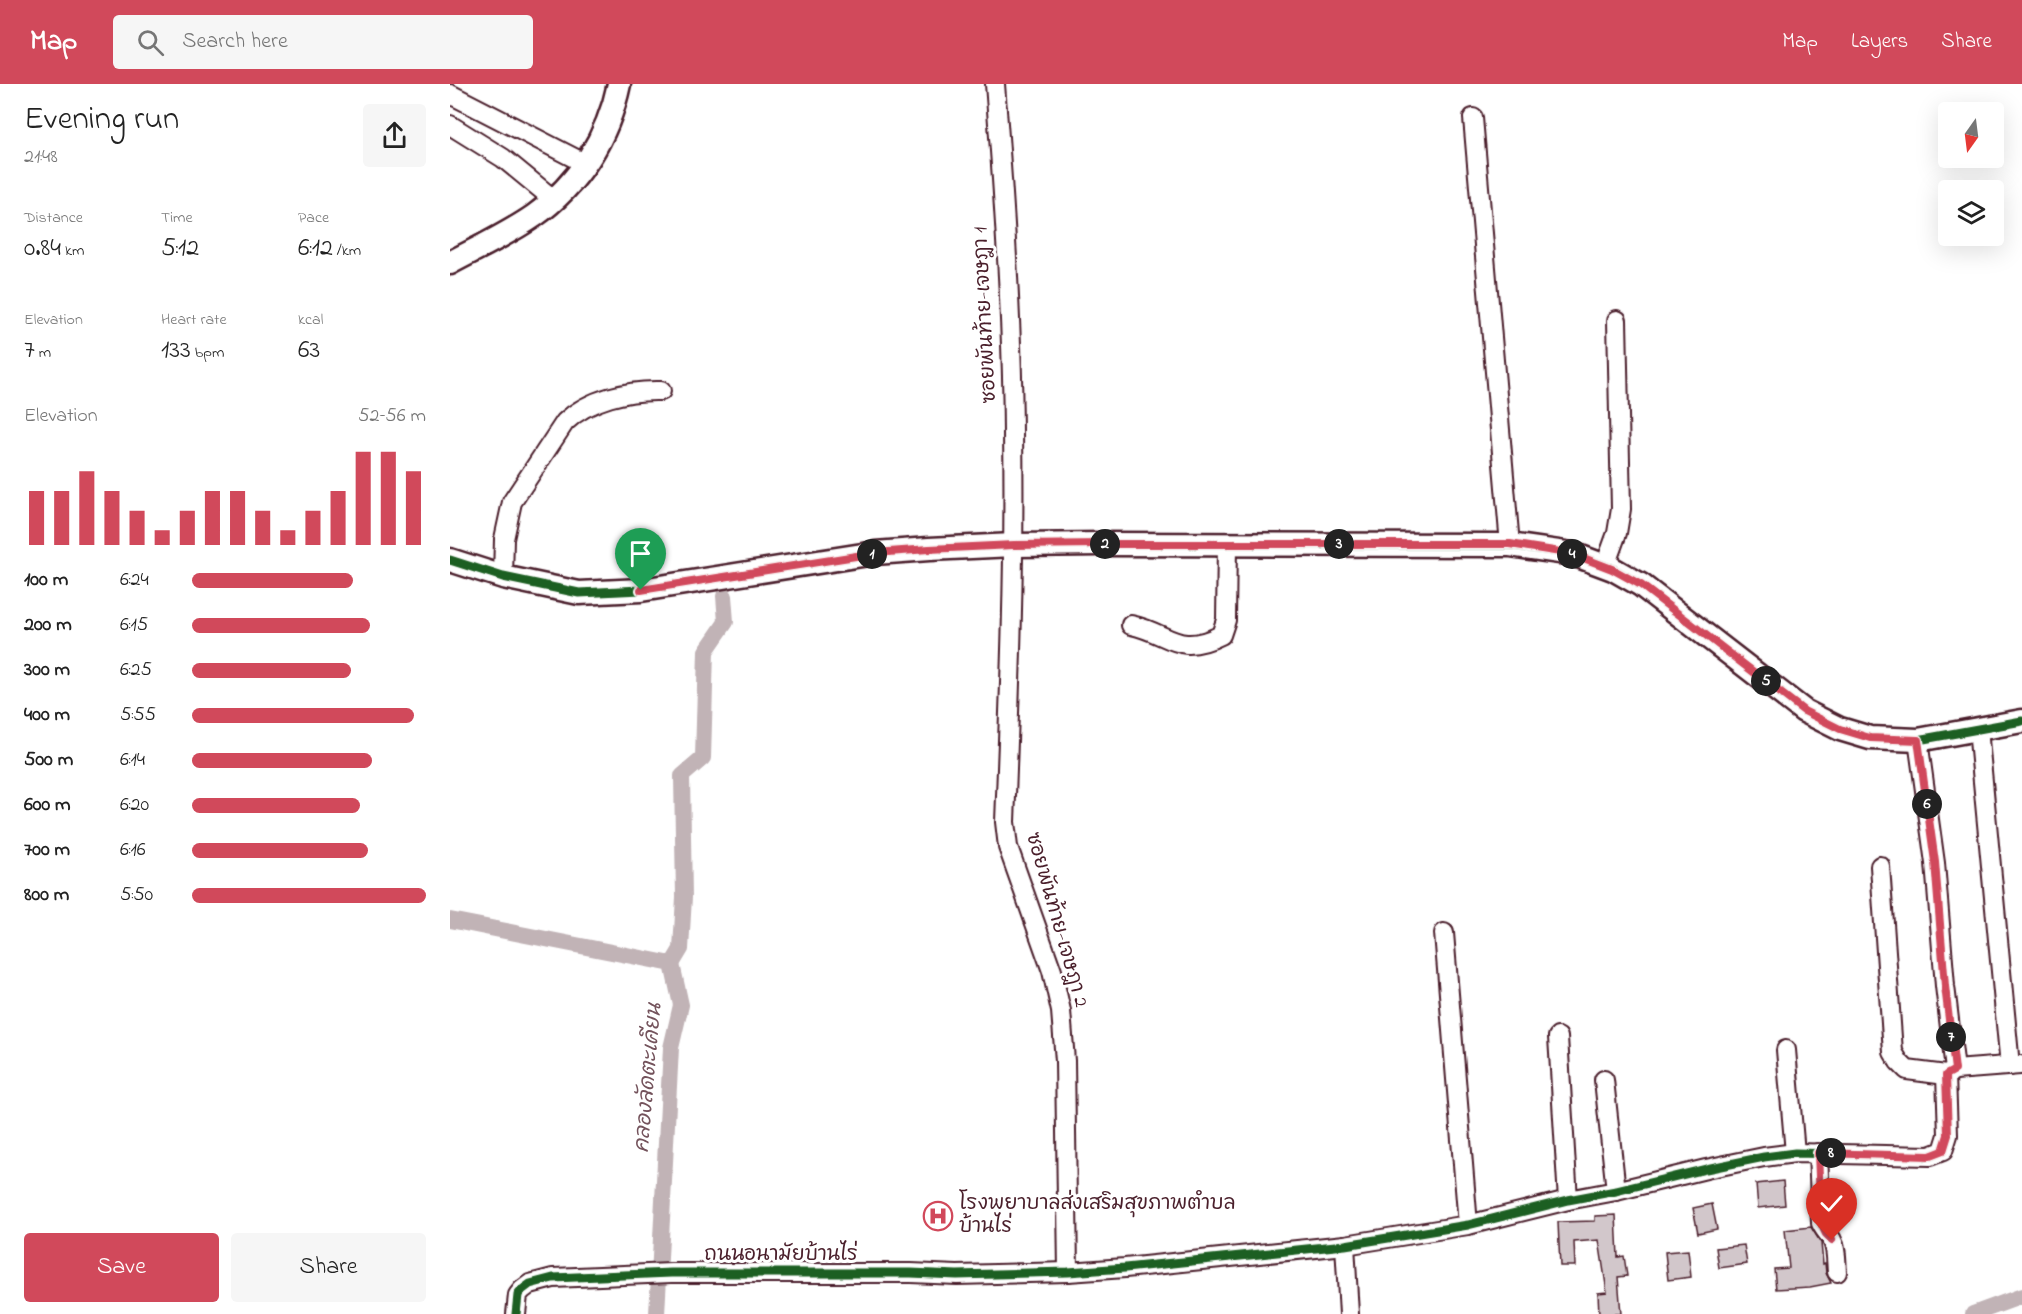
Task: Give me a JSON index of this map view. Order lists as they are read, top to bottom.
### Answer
{
  "streets": {
    "street": ["ซอยพันท้าย-เจษฎา 1", "ซอยพันท้าย-เจษฎา 2", "ถนนอนามัยบ้านไร่"]
  },
  "crossings": [
    ["ซอยพันท้าย-เจษฎา 1", "ซอยพันท้าย-เจษฎา 2"],
    ["ซอยพันท้าย-เจษฎา 2", "ถนนอนามัยบ้านไร่"]
  ],
  "water": ["คลองลัดตะเคียน"],
  "places": {
    "hospital": ["โรงพยาบาลส่งเสริมสุขภาพตำบล บ้านไร่"]
  },
  "north": "bottom",
  "page": {
    "header": "Map",
    "search": "Search here",
    "nav": ["Map", "Layers", "Share"],
    "heading": ["Evening run", "21:48"],
    "stats": [
      ["Distance", "0.84 km"],
      ["Time", "5:12"],
      ["Pace", "6:12 /km"],
      ["Elevation", "7 m"],
      ["Heart rate", "133 bpm"],
      ["kcal", "63"]
    ],
    "chart": ["Elevation", "52–56 m"],
    "pins": [
      "2",
      "3",
      "1",
      "4",
      "5",
      "6",
      "7",
      "8"
    ],
    "list": [
      {
        "name": "100 m",
        "note": "6:24"
      },
      {
        "name": "200 m",
        "note": "6:15"
      },
      {
        "name": "300 m",
        "note": "6:25"
      },
      {
        "name": "400 m",
        "note": "5:55"
      },
      {
        "name": "500 m",
        "note": "6:14"
      },
      {
        "name": "600 m",
        "note": "6:20"
      },
      {
        "name": "700 m",
        "note": "6:16"
      },
      {
        "name": "800 m",
        "note": "5:50"
      }
    ],
    "buttons": ["Save", "Share"]
  }
}
